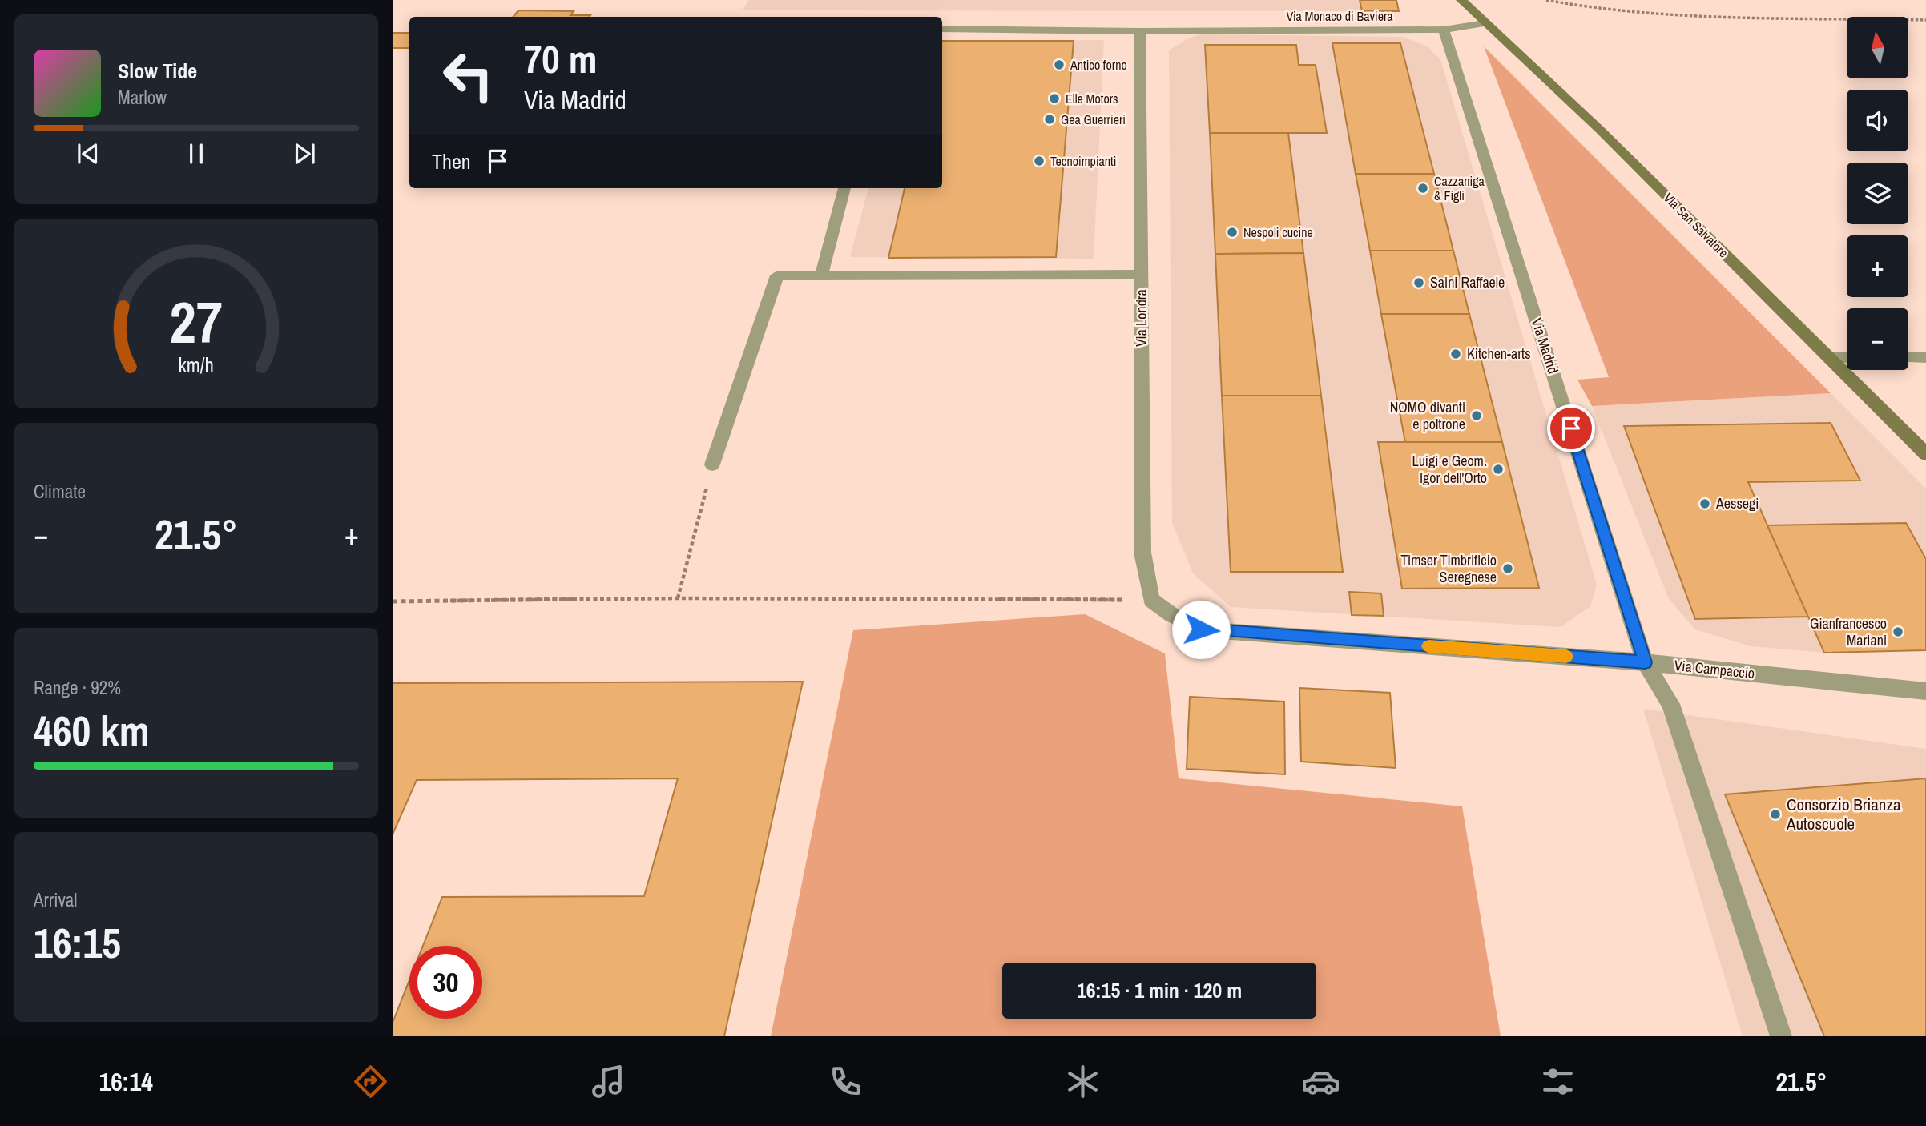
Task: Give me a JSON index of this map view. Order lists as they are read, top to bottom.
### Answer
{
  "streets": {
    "street": [
      "Via Monaco di Baviera",
      "Via San Salvatore",
      "Via Londra",
      "Via Madrid",
      "Via Campaccio"
    ]
  },
  "crossings": [
    ["Via Monaco di Baviera", "Via San Salvatore"],
    ["Via Monaco di Baviera", "Via Londra"],
    ["Via Monaco di Baviera", "Via Madrid"],
    ["Via Londra", "Via Campaccio"],
    ["Via Madrid", "Via Campaccio"]
  ],
  "places": [
    "Antico forno",
    "Elle Motors",
    "Gea Guerrieri",
    "Tecnoimpianti",
    "Cazzaniga & Figli",
    "Nespoli cucine",
    "Saini Raffaele",
    "Kitchen-arts",
    "NOMO divanti e poltrone",
    "Luigi e Geom. Igor dell'Orto",
    "Aessegi",
    "Timser Timbrificio Seregnese",
    "Gianfrancesco Mariani",
    "Consorzio Brianza Autoscuole"
  ],
  "north": "top",
  "page": {
    "map_buttons": ["+", "−"],
    "turn": ["70 m", "Via Madrid"],
    "song": ["Slow Tide", "Marlow"],
    "then": "Then",
    "tile": [
      "Climate",
      ["Range · 92%", "460 km"],
      ["Arrival", "16:15"]
    ],
    "heat": ["−", "21.5°", "+"],
    "limit": "30",
    "trip": "16:15 · 1 min · 120 m",
    "tabs": ["16:14", "21.5°"],
    "gauge": ["27", "km/h"]
  }
}
